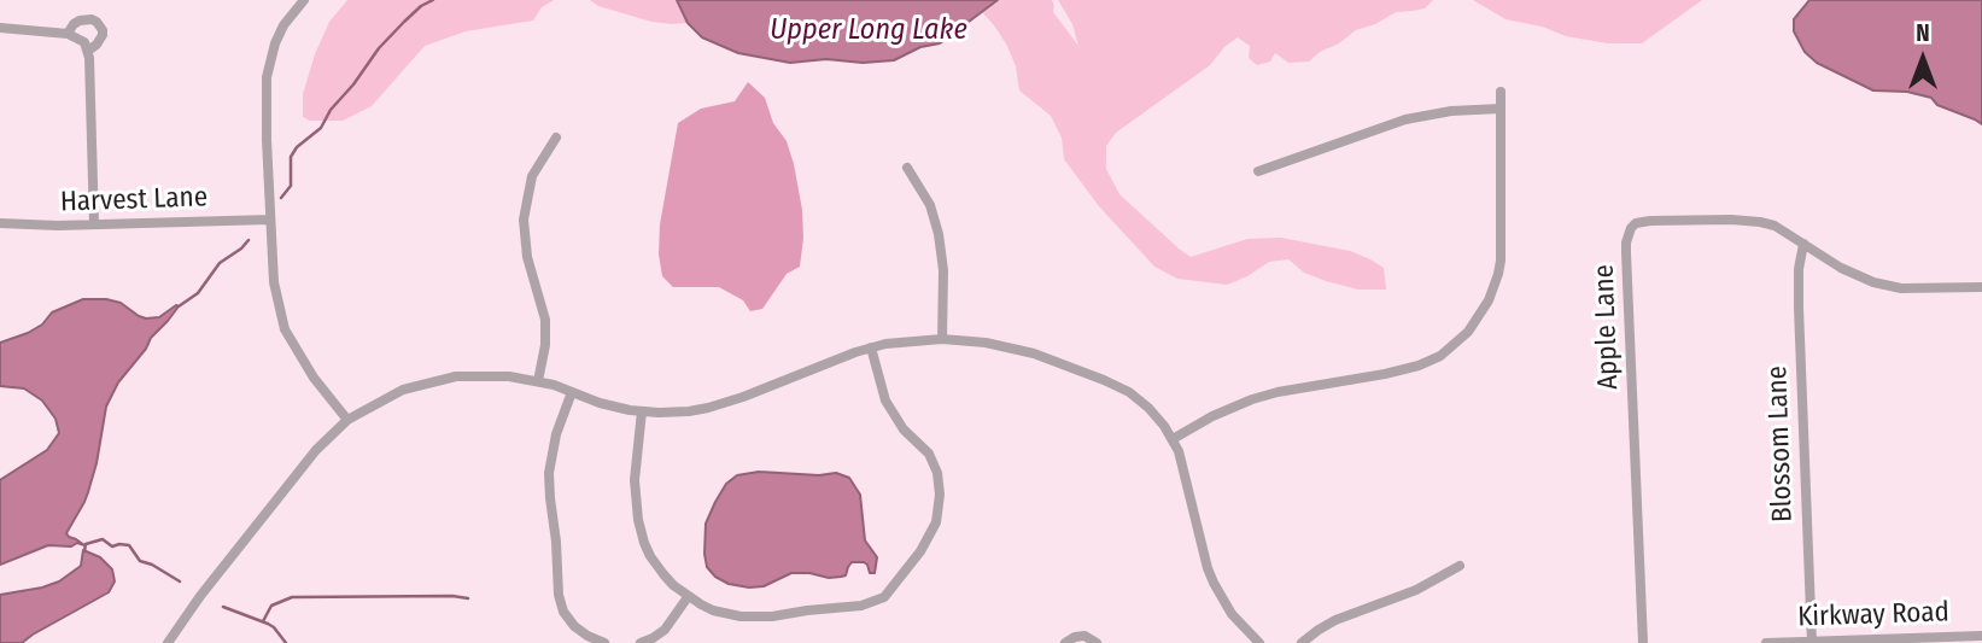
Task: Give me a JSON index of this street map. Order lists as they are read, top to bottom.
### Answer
{
  "streets": {
    "street": [
      "Harvest Lane",
      "Apple Lane",
      "Blossom Lane",
      "Kirkway Road"
    ]
  },
  "crossings": [
    ["Apple Lane", "Blossom Lane"],
    ["Blossom Lane", "Kirkway Road"]
  ],
  "water": ["Upper Long Lake"],
  "north": "top"
}
